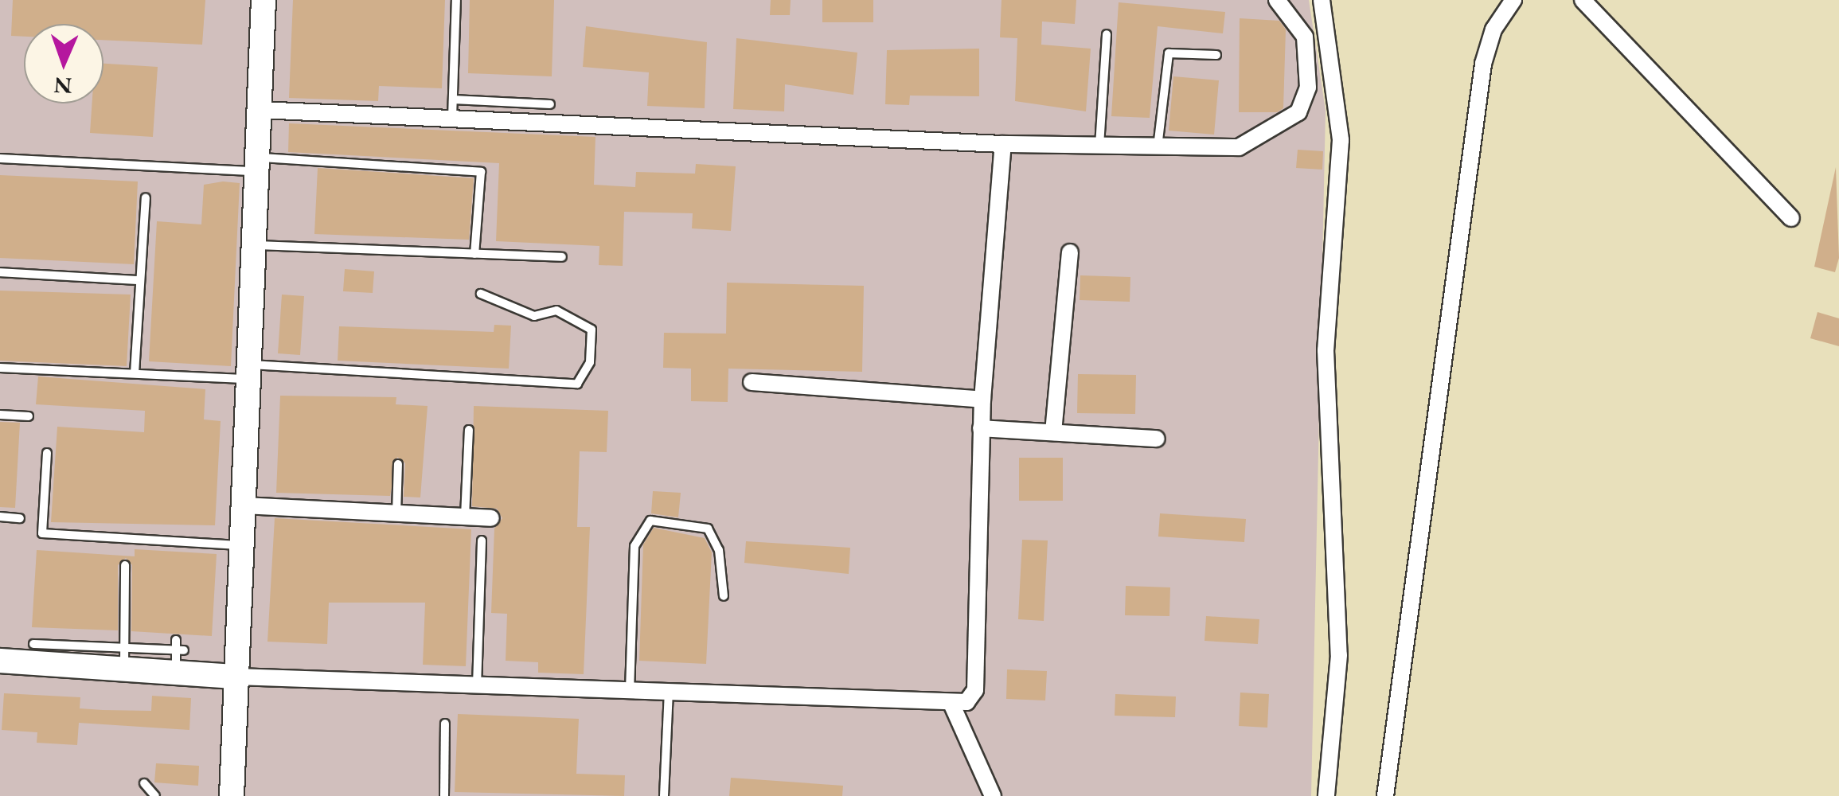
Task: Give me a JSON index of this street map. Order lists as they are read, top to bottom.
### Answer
{
  "north": "bottom"
}
